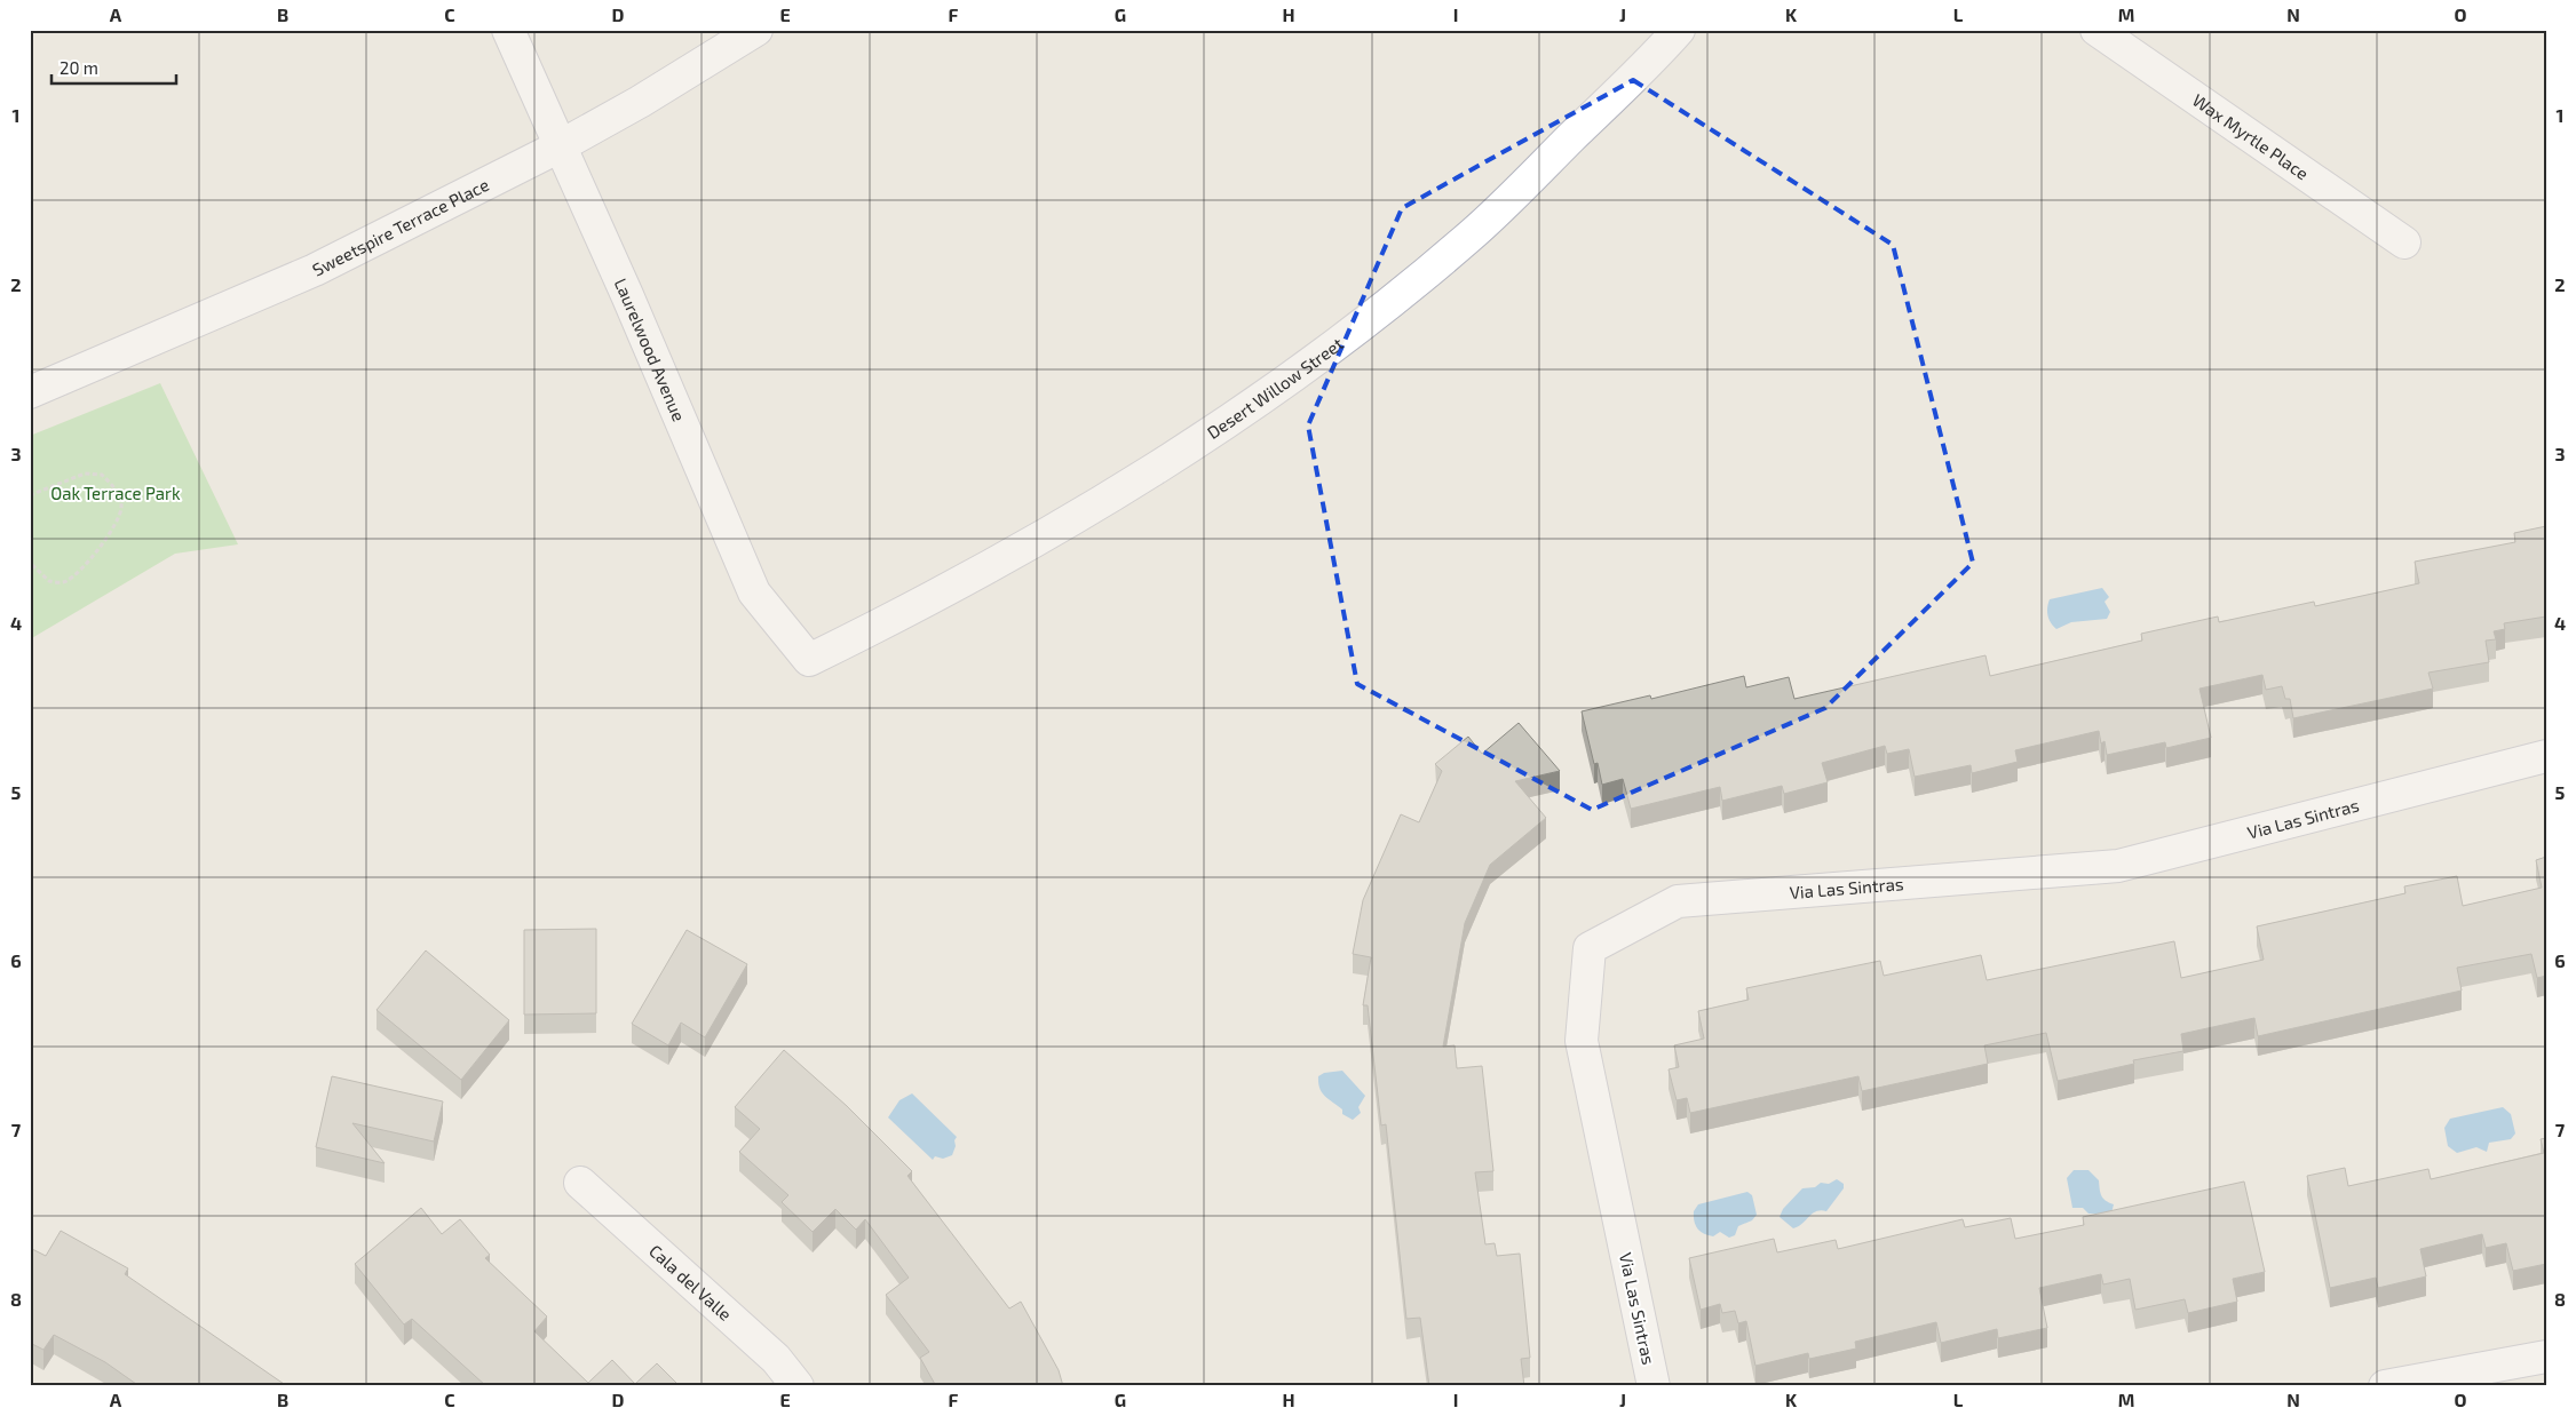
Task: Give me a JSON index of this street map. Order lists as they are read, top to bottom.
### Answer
{
  "streets": {
    "street": [
      "Wax Myrtle Place",
      "Sweetspire Terrace Place",
      "Laurelwood Avenue",
      "Desert Willow Street",
      "Via Las Sintras",
      "Cala del Valle"
    ]
  },
  "crossings": [
    ["Sweetspire Terrace Place", "Laurelwood Avenue"],
    ["Laurelwood Avenue", "Desert Willow Street"]
  ],
  "parks": ["Oak Terrace Park"],
  "scale_bar": "20 m",
  "grid": {
    "columns": [
      "A",
      "B",
      "C",
      "D",
      "E",
      "F",
      "G",
      "H",
      "I",
      "J",
      "K",
      "L",
      "M",
      "N",
      "O"
    ],
    "rows": [
      "1",
      "2",
      "3",
      "4",
      "5",
      "6",
      "7",
      "8"
    ]
  }
}
